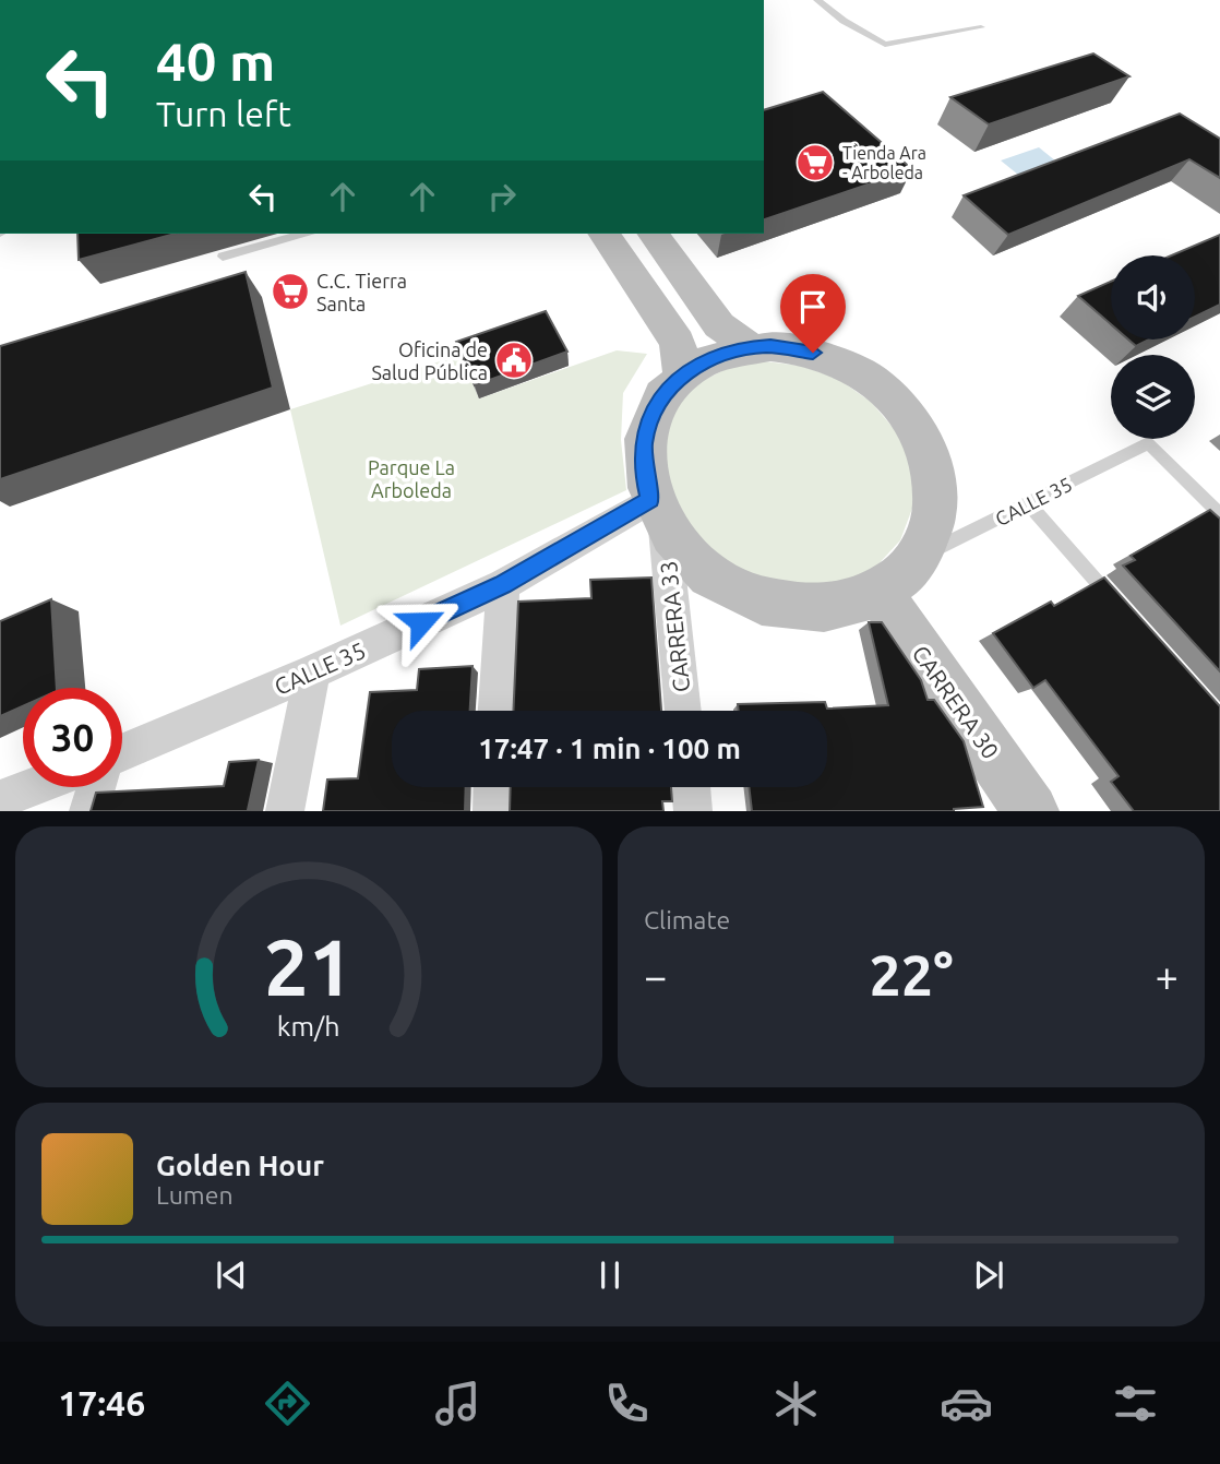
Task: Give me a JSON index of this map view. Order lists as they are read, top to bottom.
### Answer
{
  "streets": {
    "street": ["CALLE 35", "CARRERA 33", "CARRERA 30"]
  },
  "crossings": [
    ["CALLE 35", "CARRERA 33"]
  ],
  "parks": ["Parque La Arboleda"],
  "places": {
    "supermarket": ["Tienda Ara - Arboleda", "C.C. Tierra Santa"],
    "public building": ["Oficina de Salud Pública"]
  },
  "page": {
    "turn": ["40 m", "Turn left"],
    "limit": "30",
    "trip": "17:47 · 1 min · 100 m",
    "tile": "Climate",
    "heat": ["−", "22°", "+"],
    "song": ["Golden Hour", "Lumen"],
    "tabs": "17:46",
    "gauge": ["21", "km/h"]
  }
}
